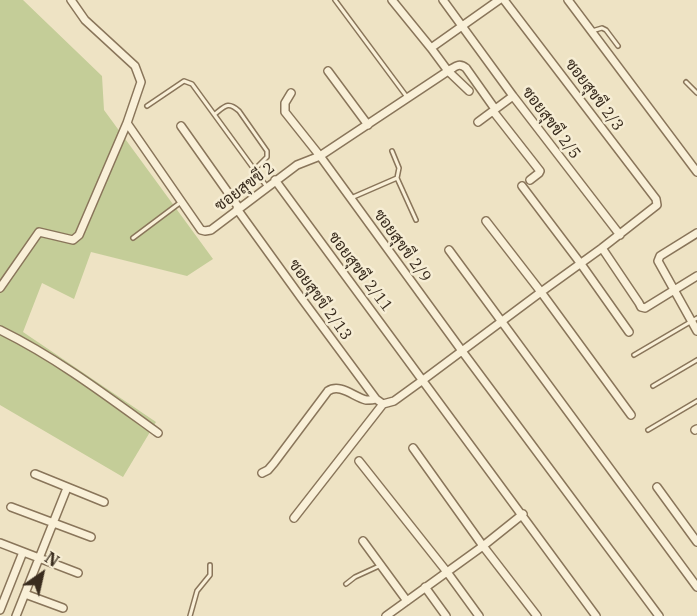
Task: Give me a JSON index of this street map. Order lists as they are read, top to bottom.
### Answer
{
  "streets": {
    "street": [
      "ซอยสุขขี 2/3",
      "ซอยสุขขี 2/5",
      "ซอยสุขขี 2",
      "ซอยสุขขี 2/9",
      "ซอยสุขขี 2/11",
      "ซอยสุขขี 2/13"
    ]
  },
  "crossings": [
    ["ซอยสุขขี 2/3", "ซอยสุขขี 2/5"],
    ["ซอยสุขขี 2", "ซอยสุขขี 2/9"],
    ["ซอยสุขขี 2", "ซอยสุขขี 2/11"],
    ["ซอยสุขขี 2", "ซอยสุขขี 2/13"]
  ],
  "north": "top right"
}
